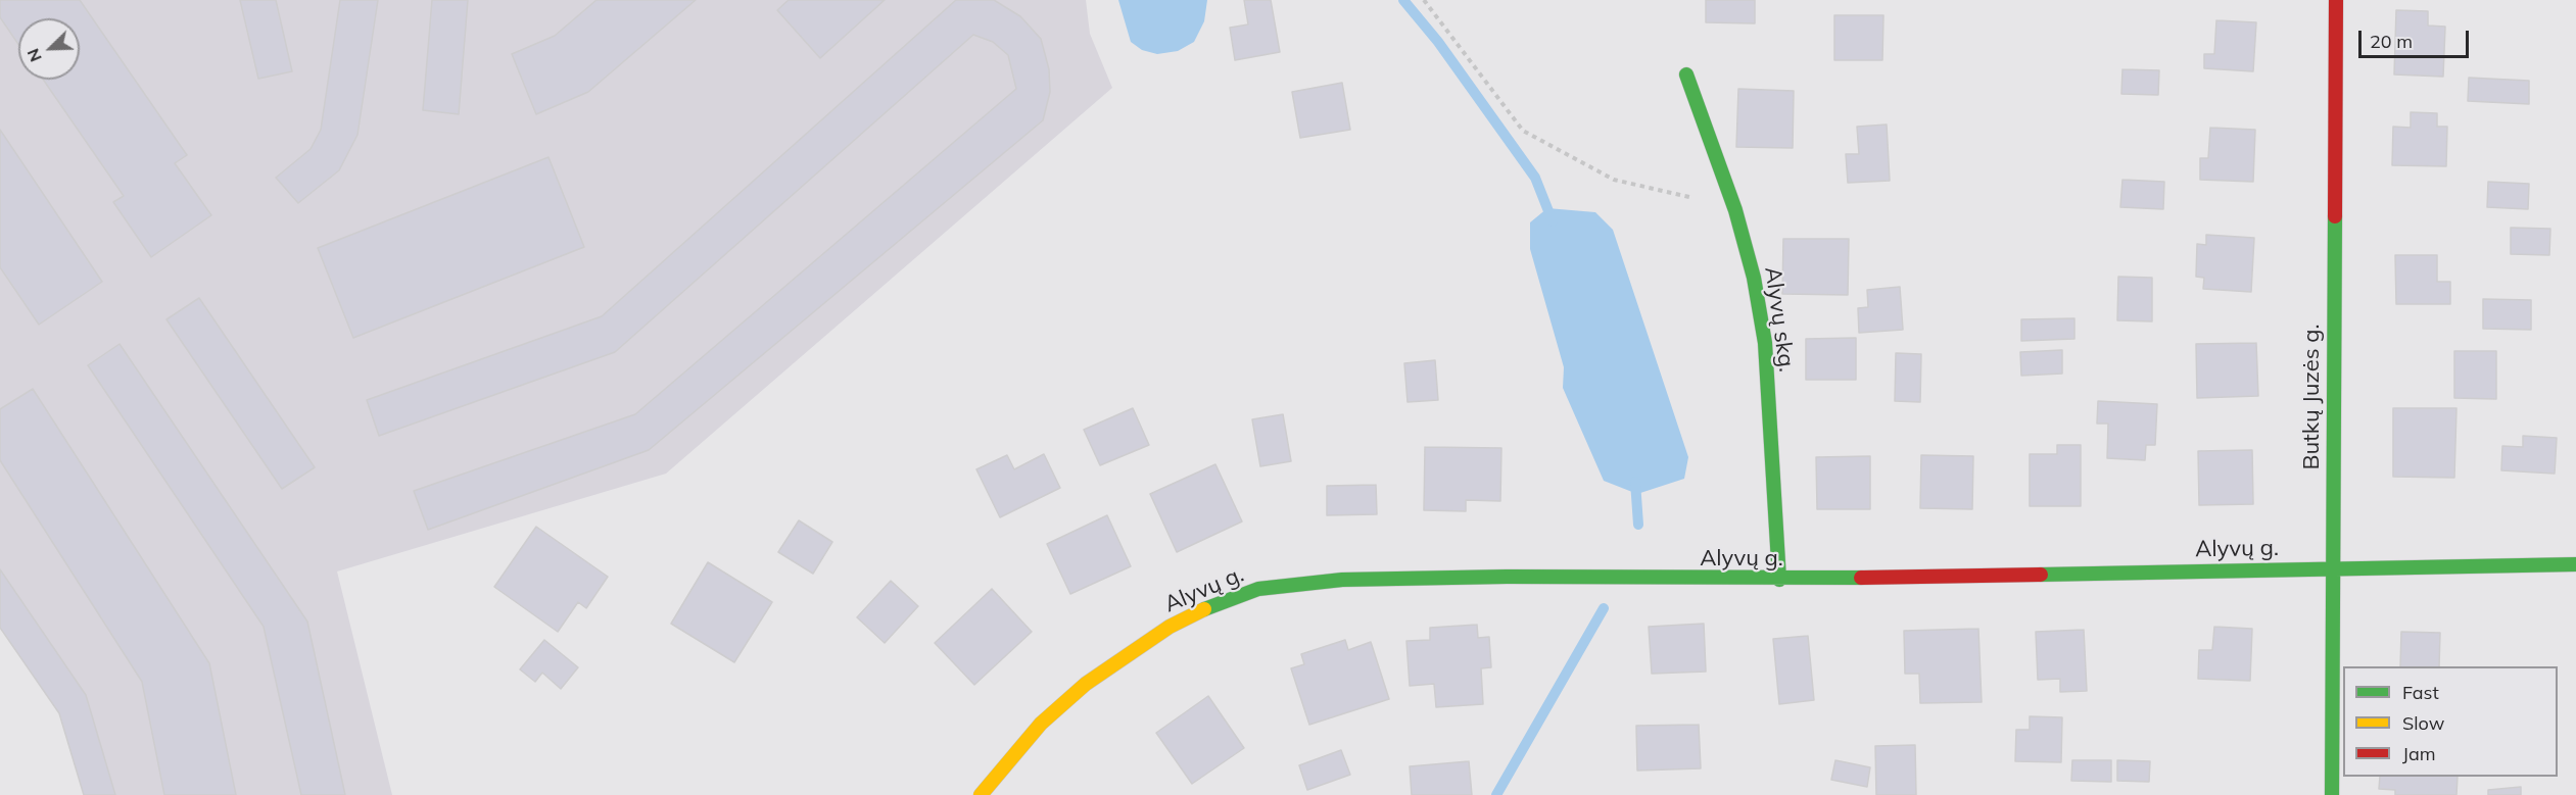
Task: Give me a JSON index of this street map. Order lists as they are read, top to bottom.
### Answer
{
  "streets": {
    "street": ["Alyvų skg.", "Butkų Juzės g.", "Alyvų g."]
  },
  "crossings": [
    ["Alyvų skg.", "Alyvų g."],
    ["Butkų Juzės g.", "Alyvų g."]
  ],
  "legend": ["Fast", "Slow", "Jam"],
  "scale_bar": "20 m",
  "north": "bottom left"
}
